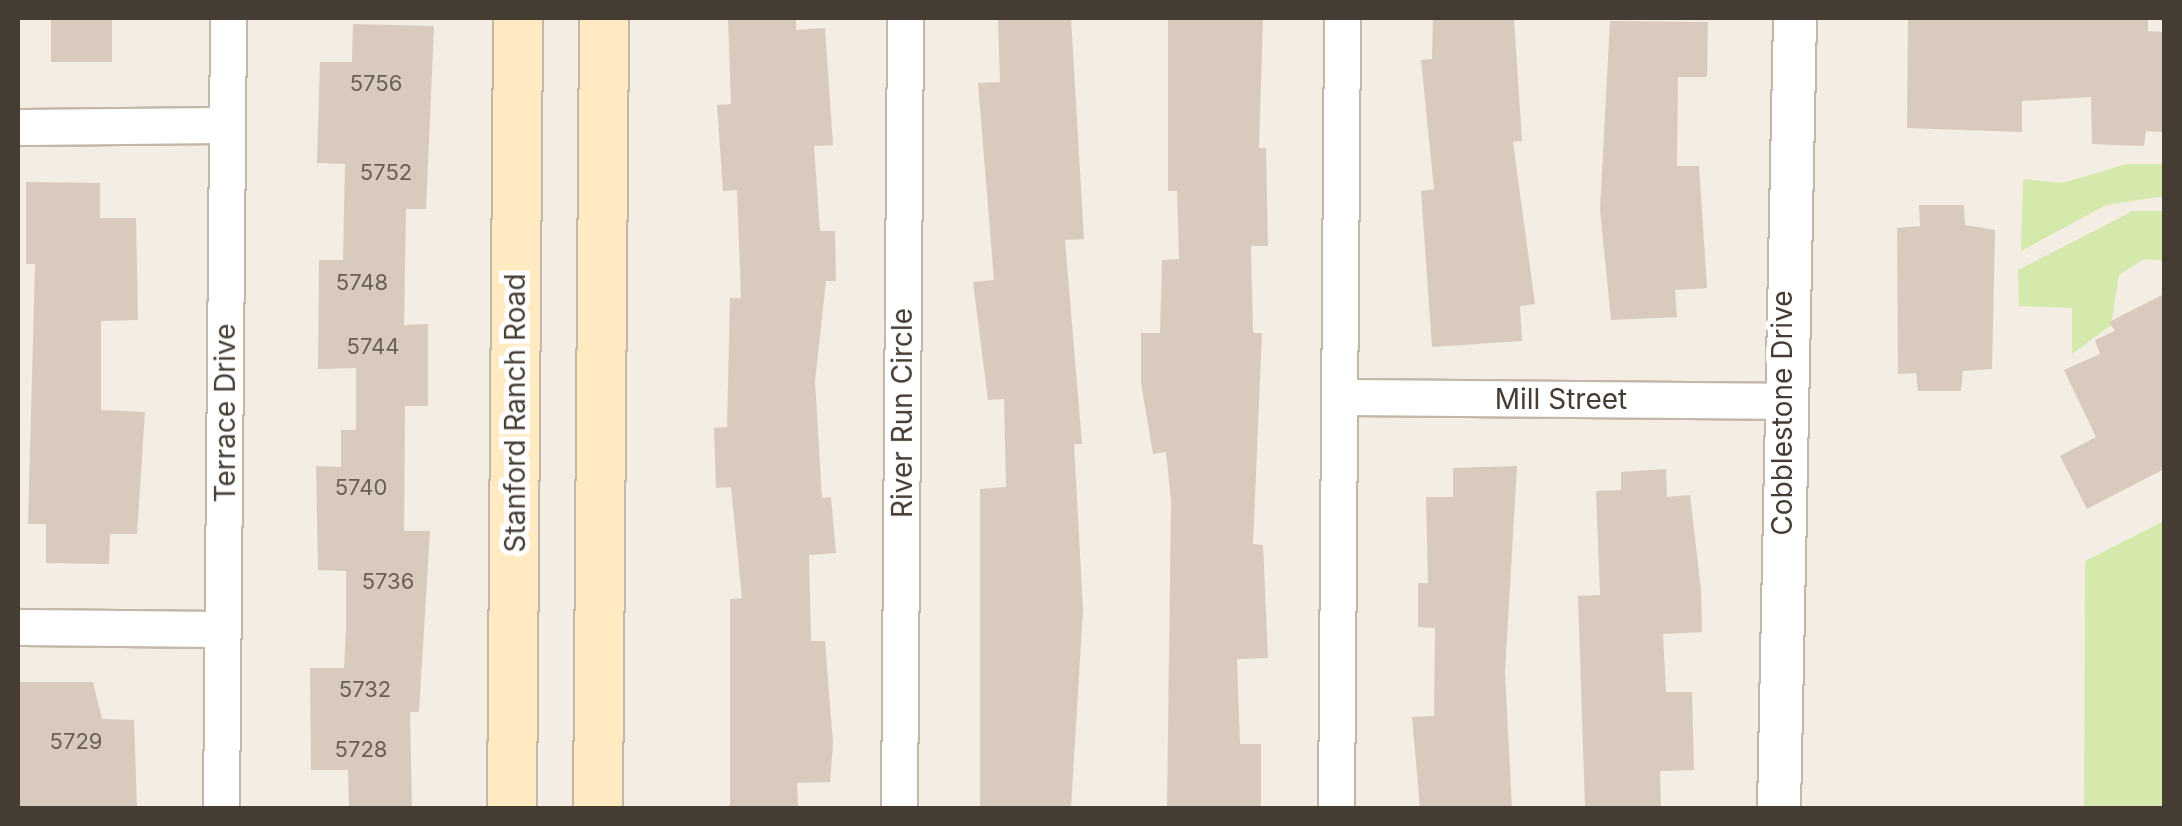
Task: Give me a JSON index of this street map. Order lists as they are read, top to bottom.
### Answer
{
  "streets": {
    "main road": ["Stanford Ranch Road"],
    "street": [
      "Mill Street",
      "Terrace Drive",
      "River Run Circle",
      "Cobblestone Drive"
    ]
  },
  "crossings": [
    ["Mill Street", "Cobblestone Drive"]
  ],
  "house_numbers": [
    "5756",
    "5752",
    "5748",
    "5744",
    "5740",
    "5736",
    "5732",
    "5729",
    "5728"
  ]
}
